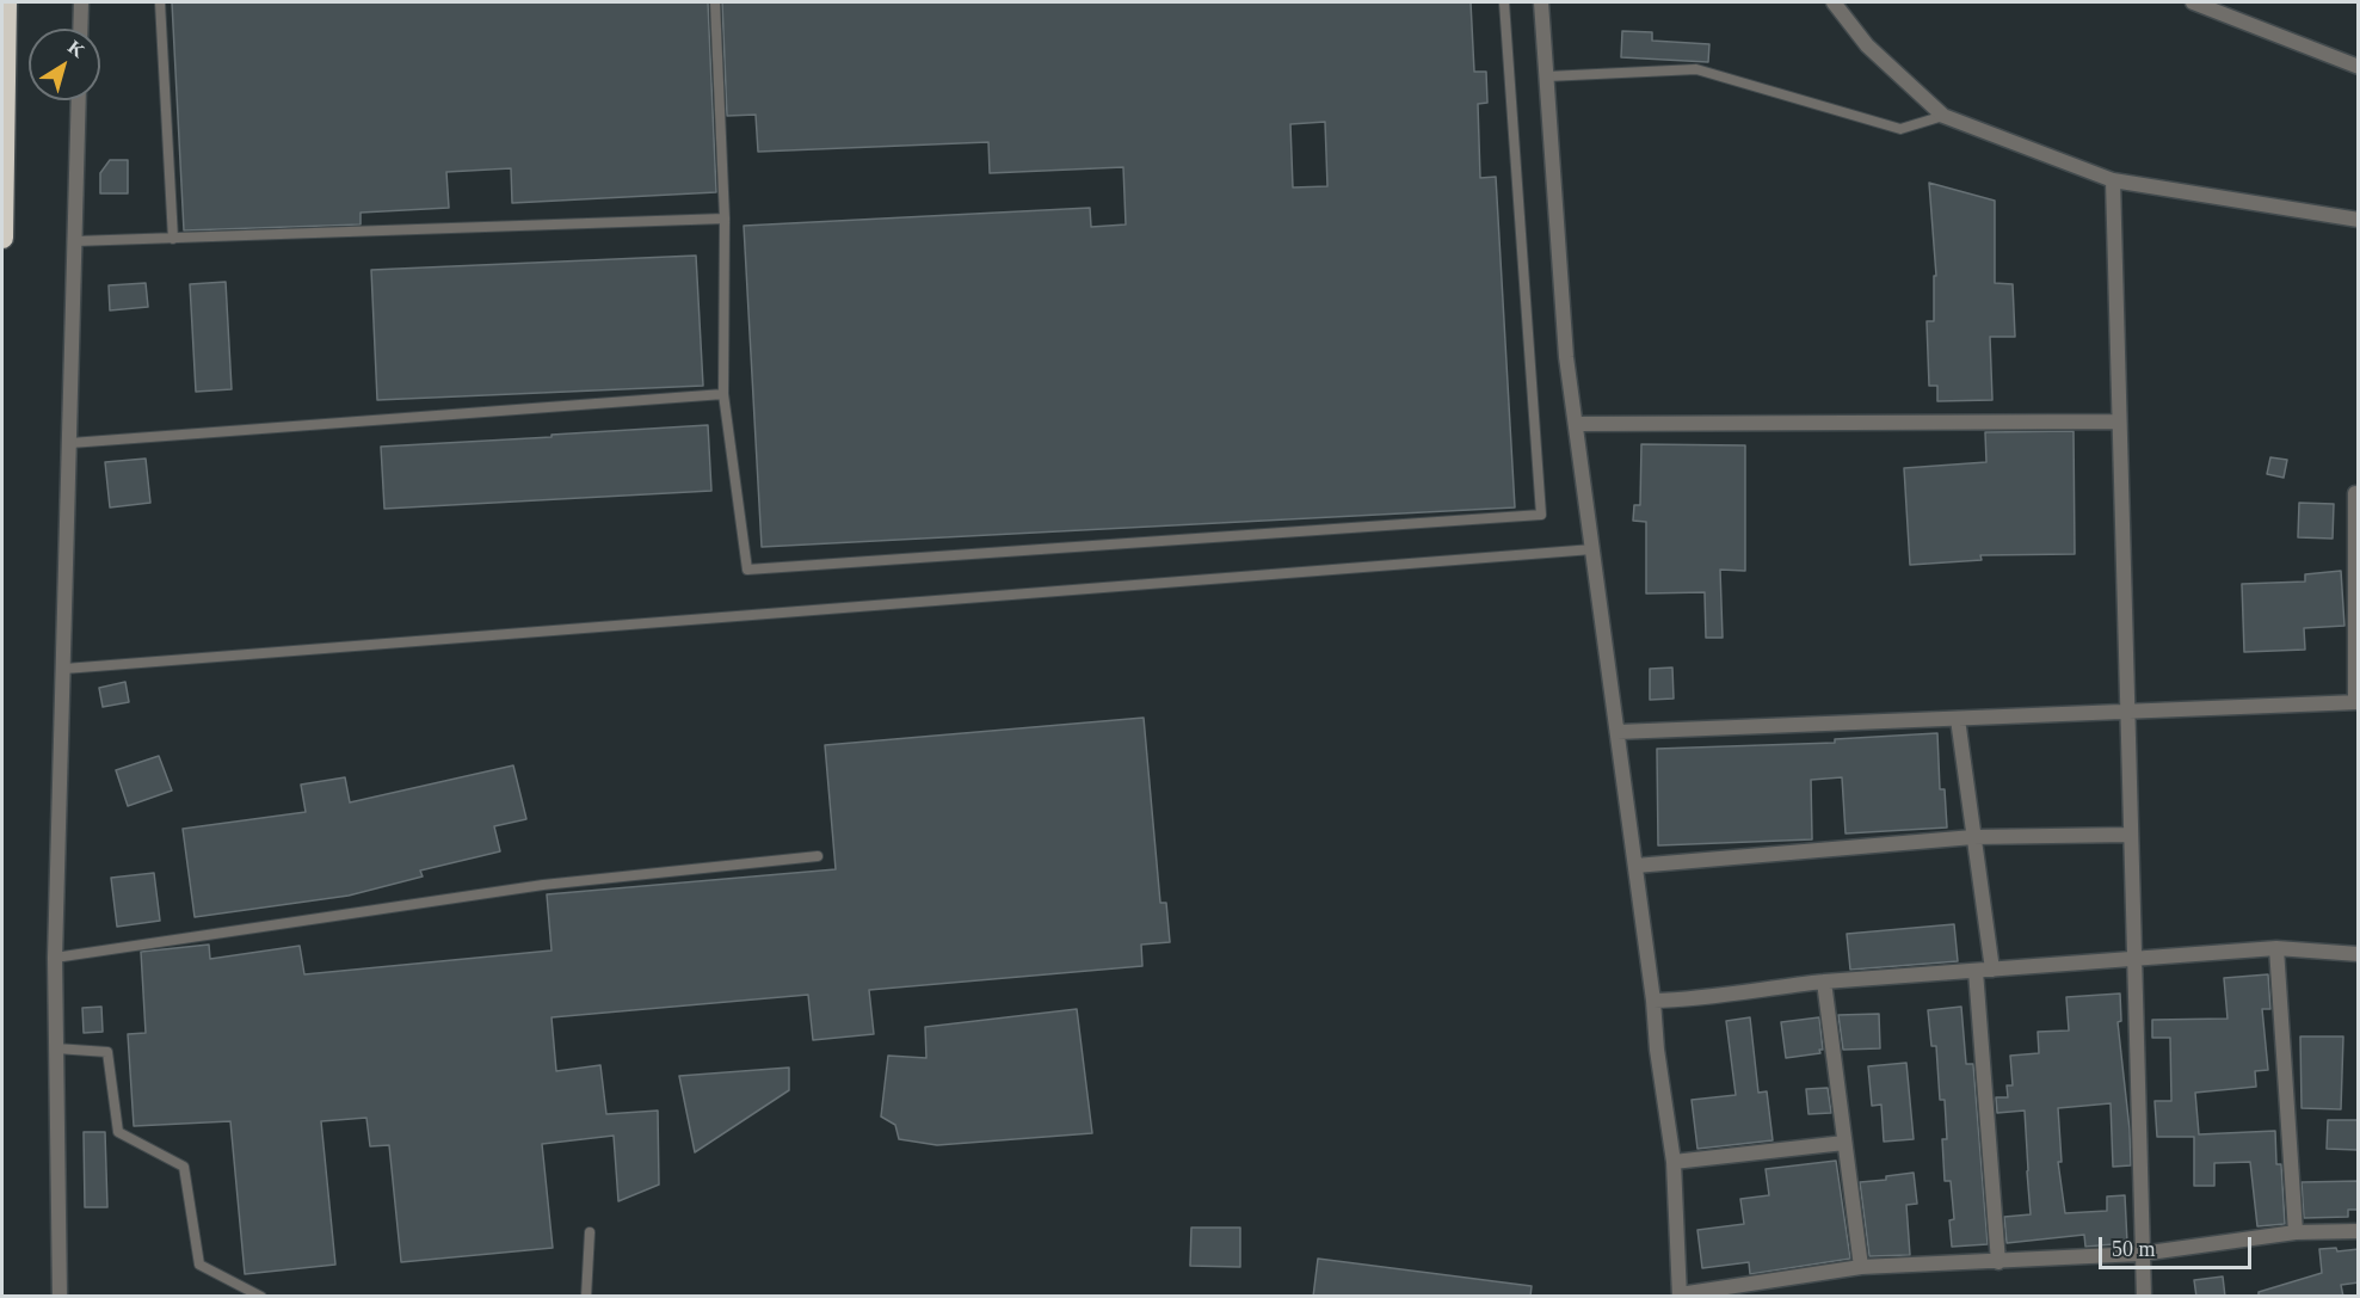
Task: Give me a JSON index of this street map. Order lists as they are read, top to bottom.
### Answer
{
  "scale_bar": "50 m",
  "north": "top right"
}
